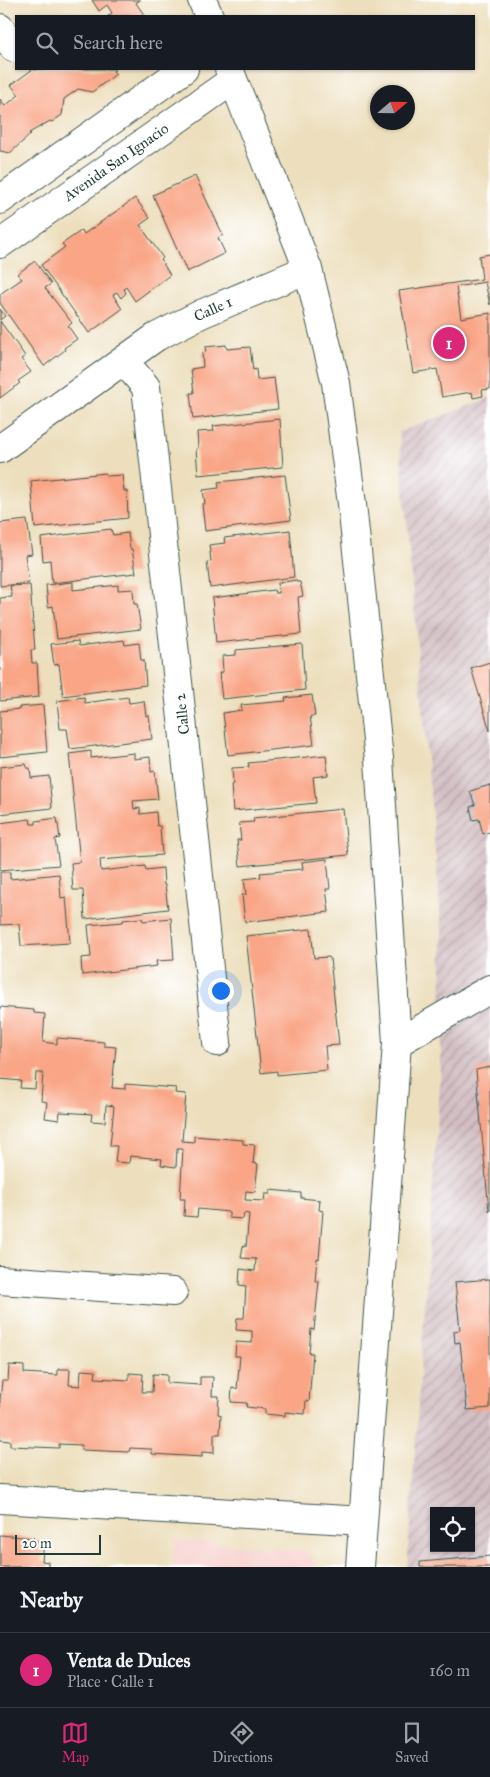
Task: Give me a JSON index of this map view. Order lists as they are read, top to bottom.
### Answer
{
  "streets": {
    "street": ["Avenida San Ignacio", "Calle 1", "Calle 2"]
  },
  "crossings": [
    ["Calle 1", "Calle 2"]
  ],
  "scale_bar": "20 m",
  "north": "right",
  "page": {
    "search": "Search here",
    "pins": "1",
    "scale": "20 m",
    "heading": "Nearby",
    "list": [
      {
        "mark": "1",
        "name": "Venta de Dulces",
        "note": "Place · Calle 1",
        "value": "160 m"
      }
    ],
    "nav": ["Map", "Directions", "Saved"]
  }
}
